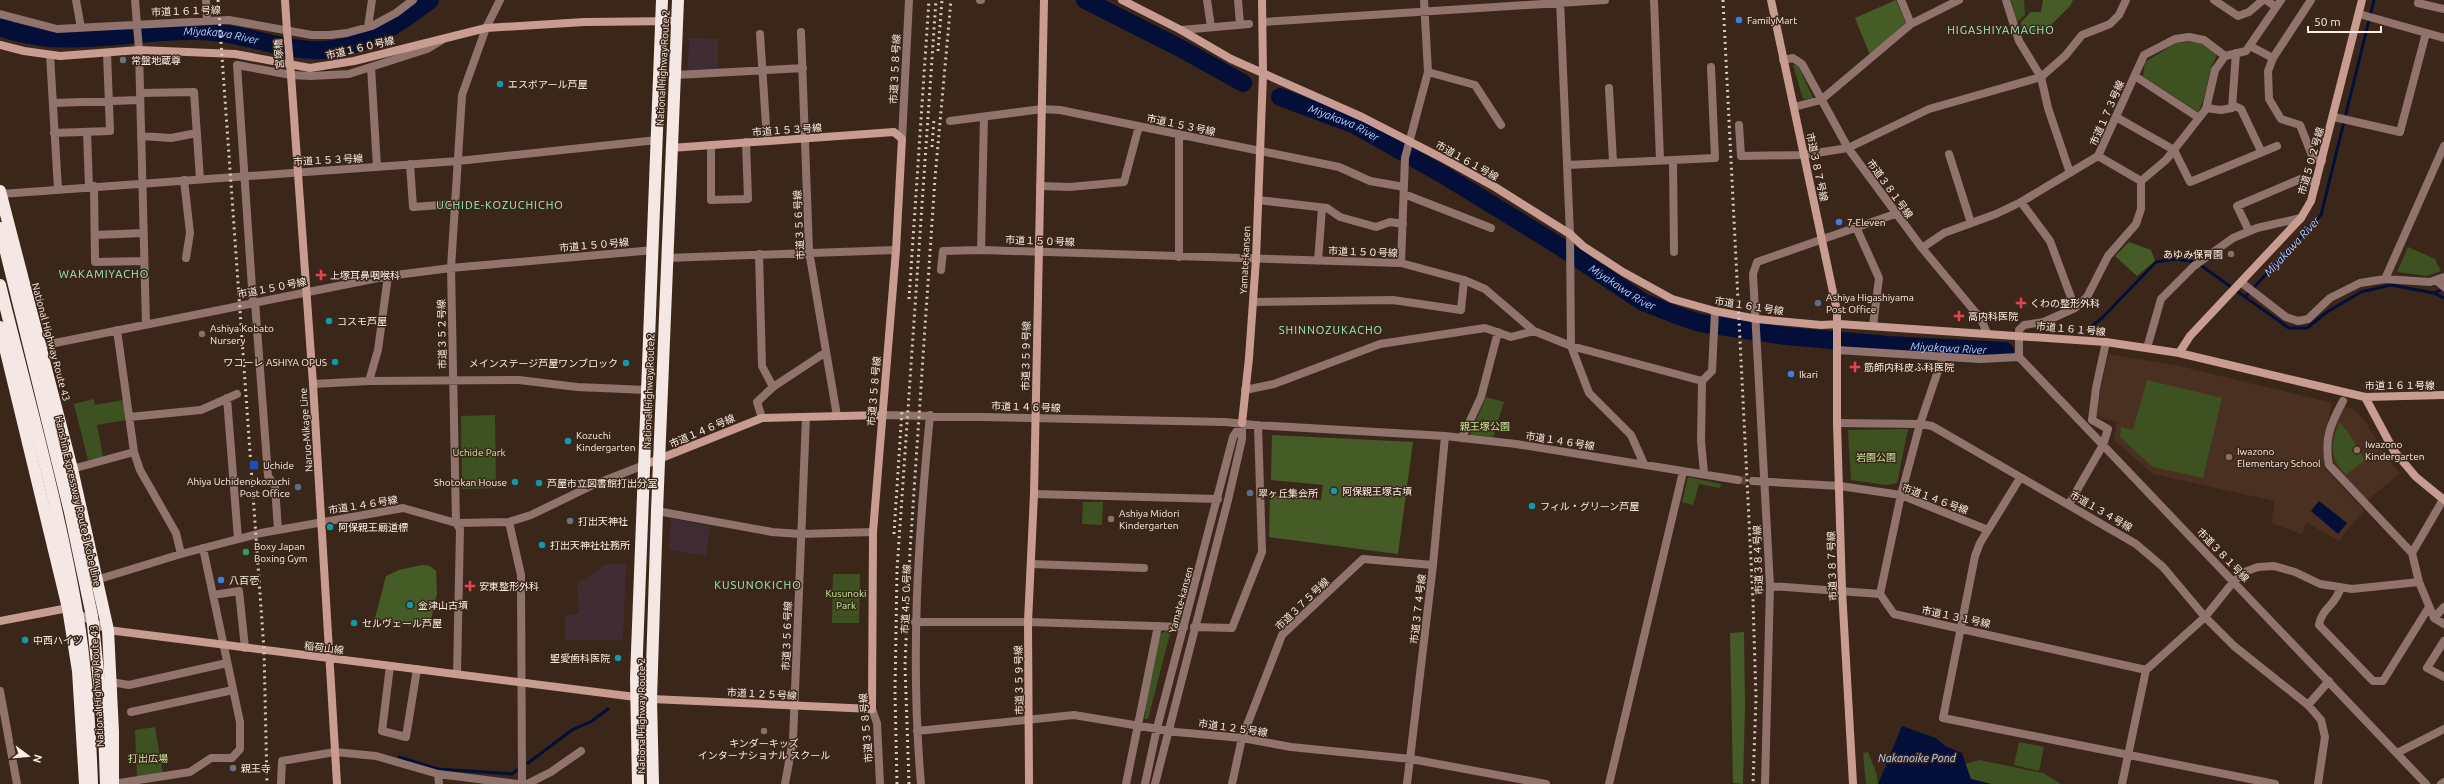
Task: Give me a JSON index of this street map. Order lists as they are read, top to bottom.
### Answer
{
  "streets": {
    "highway": ["National Highway Route 2", "National Highway Route 43", "Hanshin Expressway Route 3 Kobe Line"],
    "street": [
      "市道１６１号線",
      "市道１６０号線",
      "宮塚橋",
      "市道３５８号線",
      "市道１７３号線",
      "市道１５３号線",
      "市道５０２号線",
      "市道３８７号線",
      "市道３８１号線",
      "市道３５６号線",
      "市道１５０号線",
      "Yamate-kansen",
      "市道３５２号線",
      "市道３５９号線",
      "市道１４６号線",
      "Naruo-Mikage Line",
      "市道１３４号線",
      "市道３８４号線",
      "市道４５０号線",
      "市道３７５号線",
      "市道３７４号線",
      "市道１３１号線",
      "稲荷山線",
      "市道１２５号線"
    ]
  },
  "crossings": [
    ["市道１６１号線", "宮塚橋"],
    ["市道１６１号線", "市道５０２号線"],
    ["市道１６１号線", "市道３８７号線"],
    ["市道１６１号線", "市道３８１号線"],
    ["市道１６１号線", "Yamate-kansen"],
    ["市道１６１号線", "市道３８４号線"],
    ["市道１６０号線", "National Highway Route 2"],
    ["市道１６０号線", "市道３５２号線"],
    ["宮塚橋", "Naruo-Mikage Line"],
    ["National Highway Route 2", "市道１５３号線"],
    ["National Highway Route 2", "市道１５０号線"],
    ["National Highway Route 2", "市道１４６号線"],
    ["National Highway Route 2", "稲荷山線"],
    ["National Highway Route 2", "市道１２５号線"],
    ["市道３５８号線", "市道１５３号線"],
    ["市道３５８号線", "市道１４６号線"],
    ["市道３５８号線", "市道１２５号線"],
    ["市道１７３号線", "市道３８１号線"],
    ["市道１５３号線", "市道３５６号線"],
    ["市道１５３号線", "Yamate-kansen"],
    ["市道１５３号線", "市道３５２号線"],
    ["市道１５３号線", "National Highway Route 43"],
    ["市道１５３号線", "市道３５９号線"],
    ["市道１５３号線", "Naruo-Mikage Line"],
    ["市道３８７号線", "市道３８１号線"],
    ["市道３８７号線", "市道１４６号線"],
    ["市道３８７号線", "市道１３４号線"],
    ["市道３８７号線", "市道３８４号線"],
    ["市道３５６号線", "市道１４６号線"],
    ["市道３５６号線", "市道１２５号線"],
    ["市道１５０号線", "Yamate-kansen"],
    ["市道１５０号線", "市道３５２号線"],
    ["市道１５０号線", "National Highway Route 43"],
    ["市道１５０号線", "市道３５９号線"],
    ["市道１５０号線", "Naruo-Mikage Line"],
    ["Yamate-kansen", "市道１４６号線"],
    ["Yamate-kansen", "市道１２５号線"],
    ["市道３５２号線", "市道１４６号線"],
    ["市道３５２号線", "稲荷山線"],
    ["National Highway Route 43", "市道１４６号線"],
    ["National Highway Route 43", "稲荷山線"],
    ["市道３５９号線", "市道１４６号線"],
    ["市道３５９号線", "市道１２５号線"],
    ["市道１４６号線", "Naruo-Mikage Line"],
    ["市道１４６号線", "市道３８４号線"],
    ["市道１４６号線", "市道４５０号線"],
    ["市道１４６号線", "市道３７４号線"],
    ["Naruo-Mikage Line", "稲荷山線"],
    ["市道４５０号線", "市道１２５号線"],
    ["市道３７５号線", "市道３７４号線"],
    ["市道３７５号線", "市道１２５号線"],
    ["市道３７４号線", "市道１２５号線"],
    ["稲荷山線", "市道１２５号線"]
  ],
  "districts": [
    "HIGASHIYAMACHO",
    "UCHIDE-KOZUCHICHO",
    "WAKAMIYACHO",
    "SHINNOZUKACHO",
    "KUSUNOKICHO"
  ],
  "water": ["Miyakawa River", "Nakanoike Pond"],
  "parks": [
    "親王塚公園",
    "Uchide Park",
    "岩園公園",
    "Kusunoki Park",
    "打出広場"
  ],
  "places": {
    "other": [
      "FamilyMart",
      "常盤地蔵尊",
      "エスポアール芦屋",
      "7-Eleven",
      "あゆみ保育園",
      "Ashiya Higashiyama Post Office",
      "コスモ芦屋",
      "Ashiya Kobato Nursery",
      "ワコーレ ASHIYA OPUS",
      "メインステージ芦屋ワンブロック",
      "Ikari",
      "Kozuchi Kindergarten",
      "Iwazono Kindergarten",
      "Iwazono Elementary School",
      "Shotokan House",
      "芦屋市立図書館打出分室",
      "Ahiya Uchidenokozuchi Post Office",
      "阿保親王塚古墳",
      "翠ヶ丘集会所",
      "フィル・グリーン芦屋",
      "Ashiya Midori Kindergarten",
      "打出天神社",
      "阿保親王廟道標",
      "打出天神社社務所",
      "Boxy Japan Boxing Gym",
      "八百壱",
      "金津山古墳",
      "セルヴェール芦屋",
      "中西ハイツ",
      "聖愛歯科医院",
      "キンダーキッズ インターナショナル スクール",
      "親王寺"
    ],
    "health": [
      "上塚耳鼻咽喉科",
      "くわの整形外科",
      "高内科医院",
      "筋師内科皮ふ科医院",
      "安東整形外科"
    ],
    "transit": ["Uchide"]
  },
  "scale_bar": "50 m",
  "north": "right"
}
